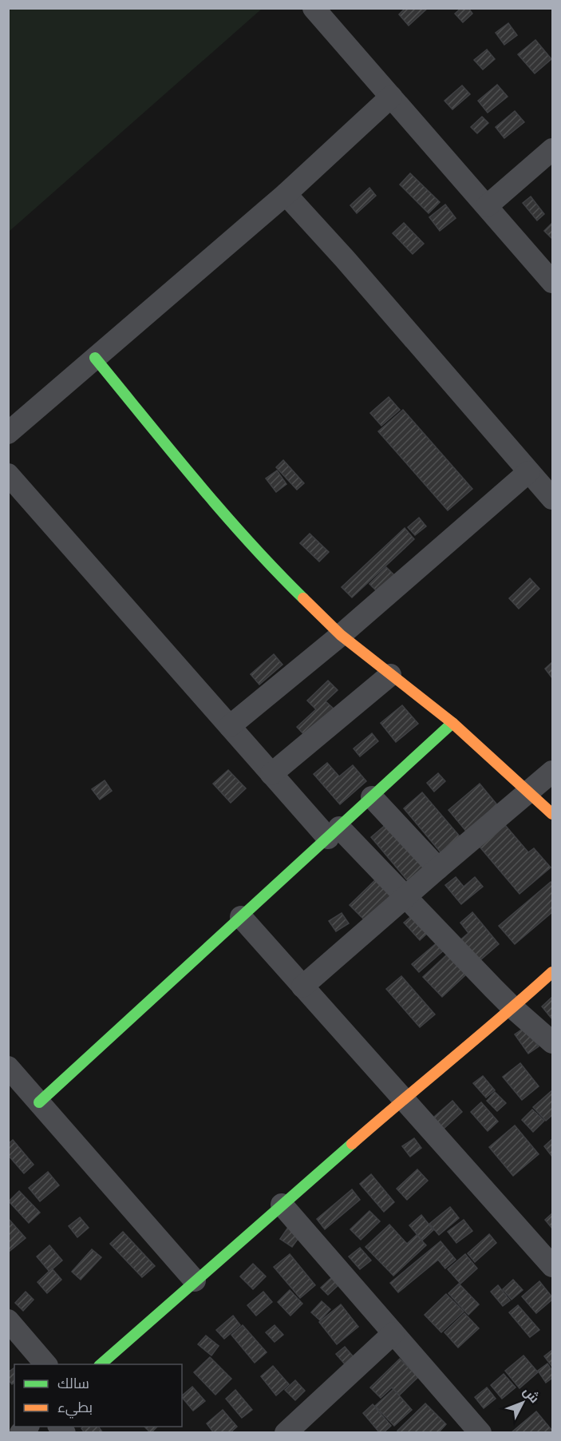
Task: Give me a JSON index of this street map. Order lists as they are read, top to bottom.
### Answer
{
  "legend": ["سالك", "بطيء"],
  "north": "top right"
}
